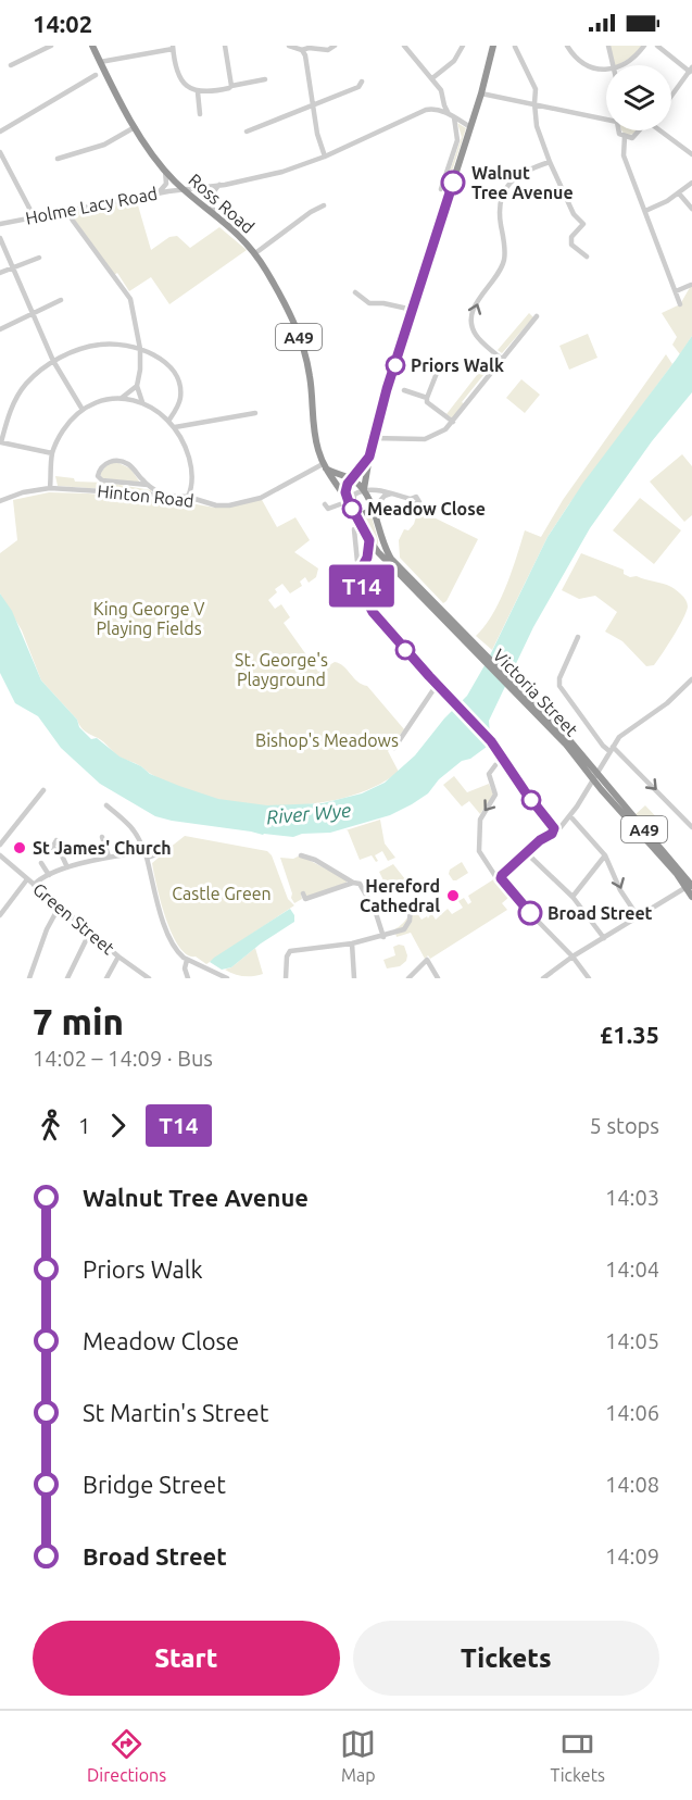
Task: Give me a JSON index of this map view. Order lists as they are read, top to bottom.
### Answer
{
  "streets": {
    "highway": ["Ross Road", "A49", "Victoria Street"],
    "street": ["Holme Lacy Road", "Hinton Road", "Green Street"]
  },
  "crossings": [
    ["Ross Road", "Holme Lacy Road"],
    ["Ross Road", "Hinton Road"],
    ["Ross Road", "Victoria Street"]
  ],
  "water": ["River Wye"],
  "parks": [
    "King George V Playing Fields",
    "St. George's Playground",
    "Bishop's Meadows",
    "Castle Green"
  ],
  "places": [
    "Walnut Tree Avenue",
    "Priors Walk",
    "Meadow Close",
    "St James' Church",
    "Hereford Cathedral",
    "Broad Street"
  ],
  "lines": ["bus line T14"],
  "page": {
    "status": "14:02",
    "on_map": "T14",
    "heading": ["7 min", "14:02 – 14:09 · Bus", "£1.35"],
    "legs": ["1", "T14", "5 stops"],
    "list": [
      {
        "name": "Walnut Tree Avenue",
        "value": "14:03"
      },
      {
        "name": "Priors Walk",
        "value": "14:04"
      },
      {
        "name": "Meadow Close",
        "value": "14:05"
      },
      {
        "name": "St Martin's Street",
        "value": "14:06"
      },
      {
        "name": "Bridge Street",
        "value": "14:08"
      },
      {
        "name": "Broad Street",
        "value": "14:09"
      }
    ],
    "buttons": ["Start", "Tickets"],
    "tabs": ["Directions", "Map", "Tickets"]
  }
}
